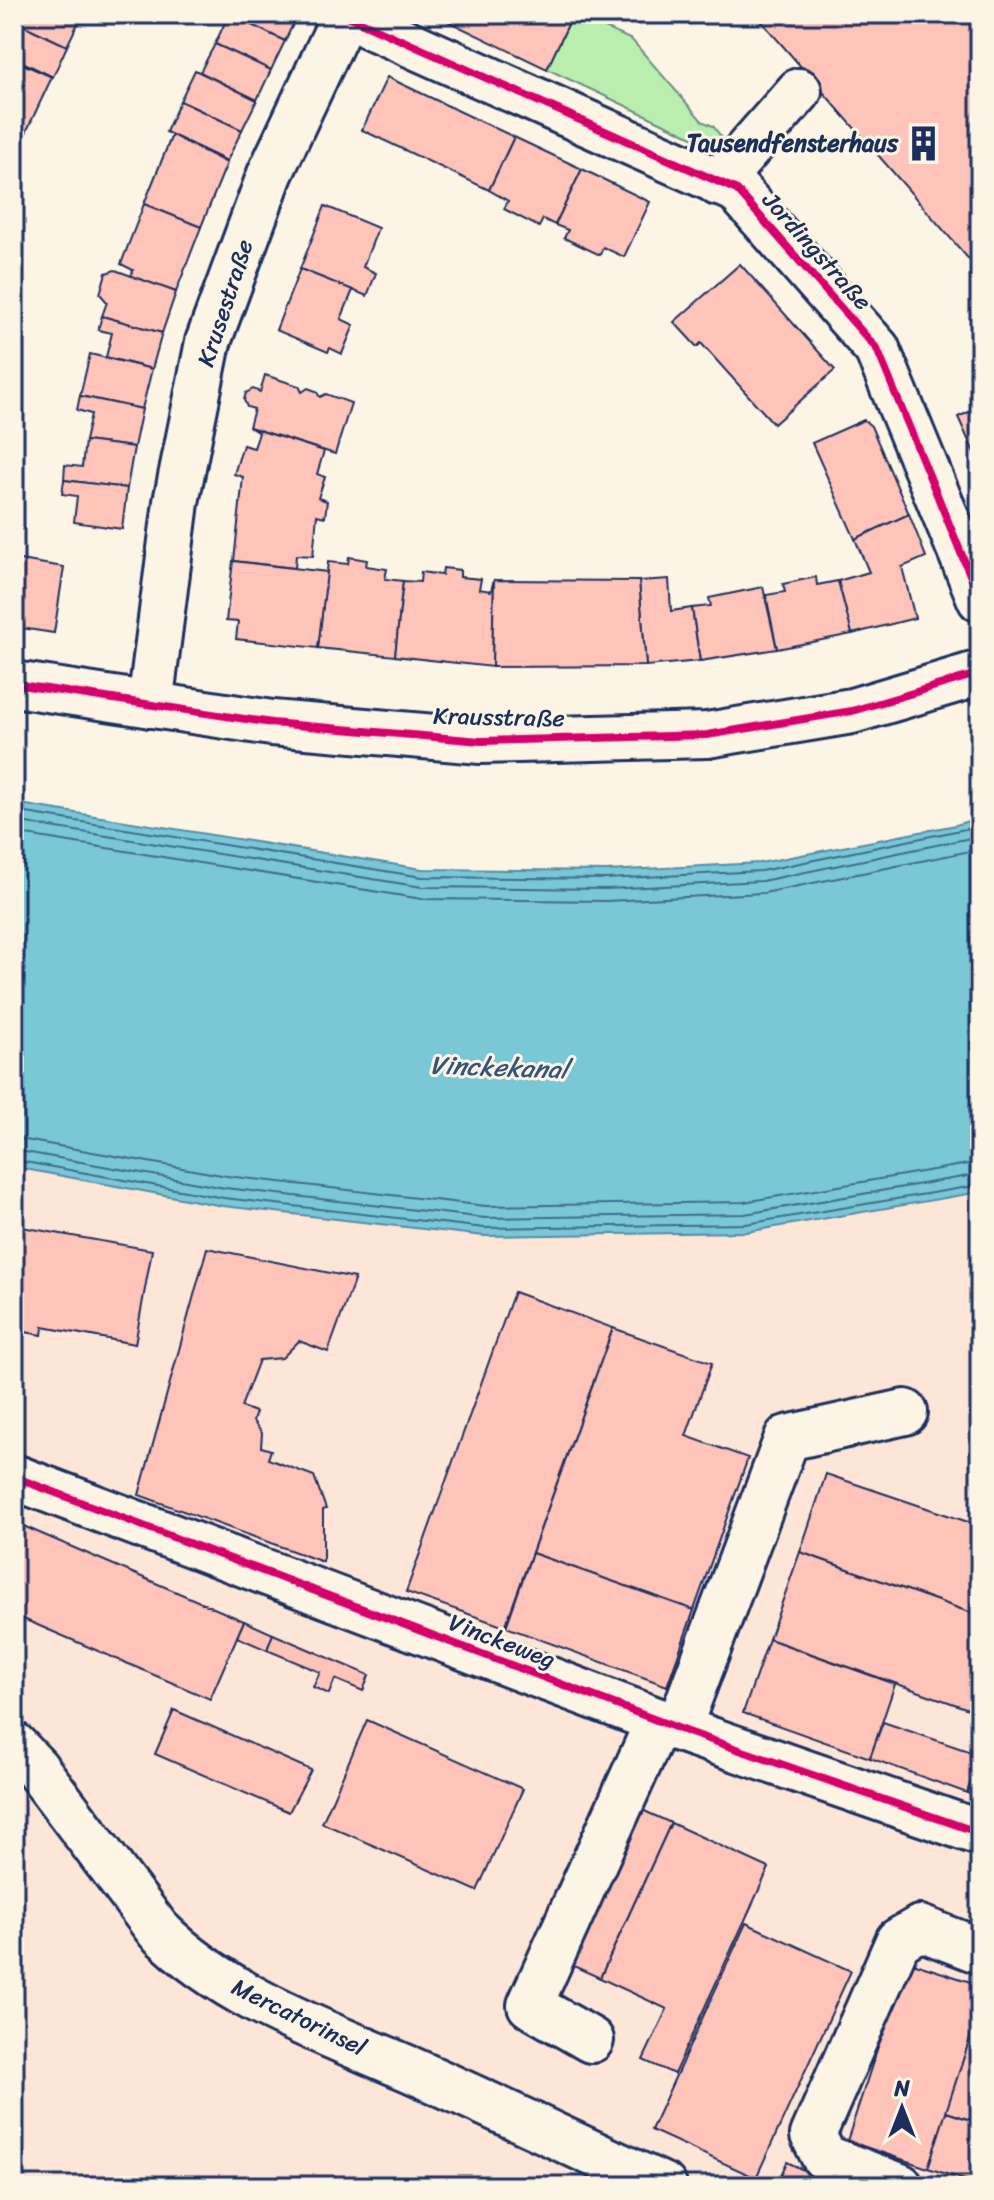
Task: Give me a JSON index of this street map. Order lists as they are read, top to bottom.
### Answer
{
  "streets": {
    "street": [
      "Jordingstraße",
      "Krusestraße",
      "Krausstraße",
      "Vinckeweg",
      "Mercatorinsel"
    ]
  },
  "crossings": [
    ["Jordingstraße", "Krusestraße"],
    ["Krusestraße", "Krausstraße"]
  ],
  "water": ["Vinckekanal"],
  "places": {
    "building": ["Tausendfensterhaus"]
  },
  "north": "top"
}
